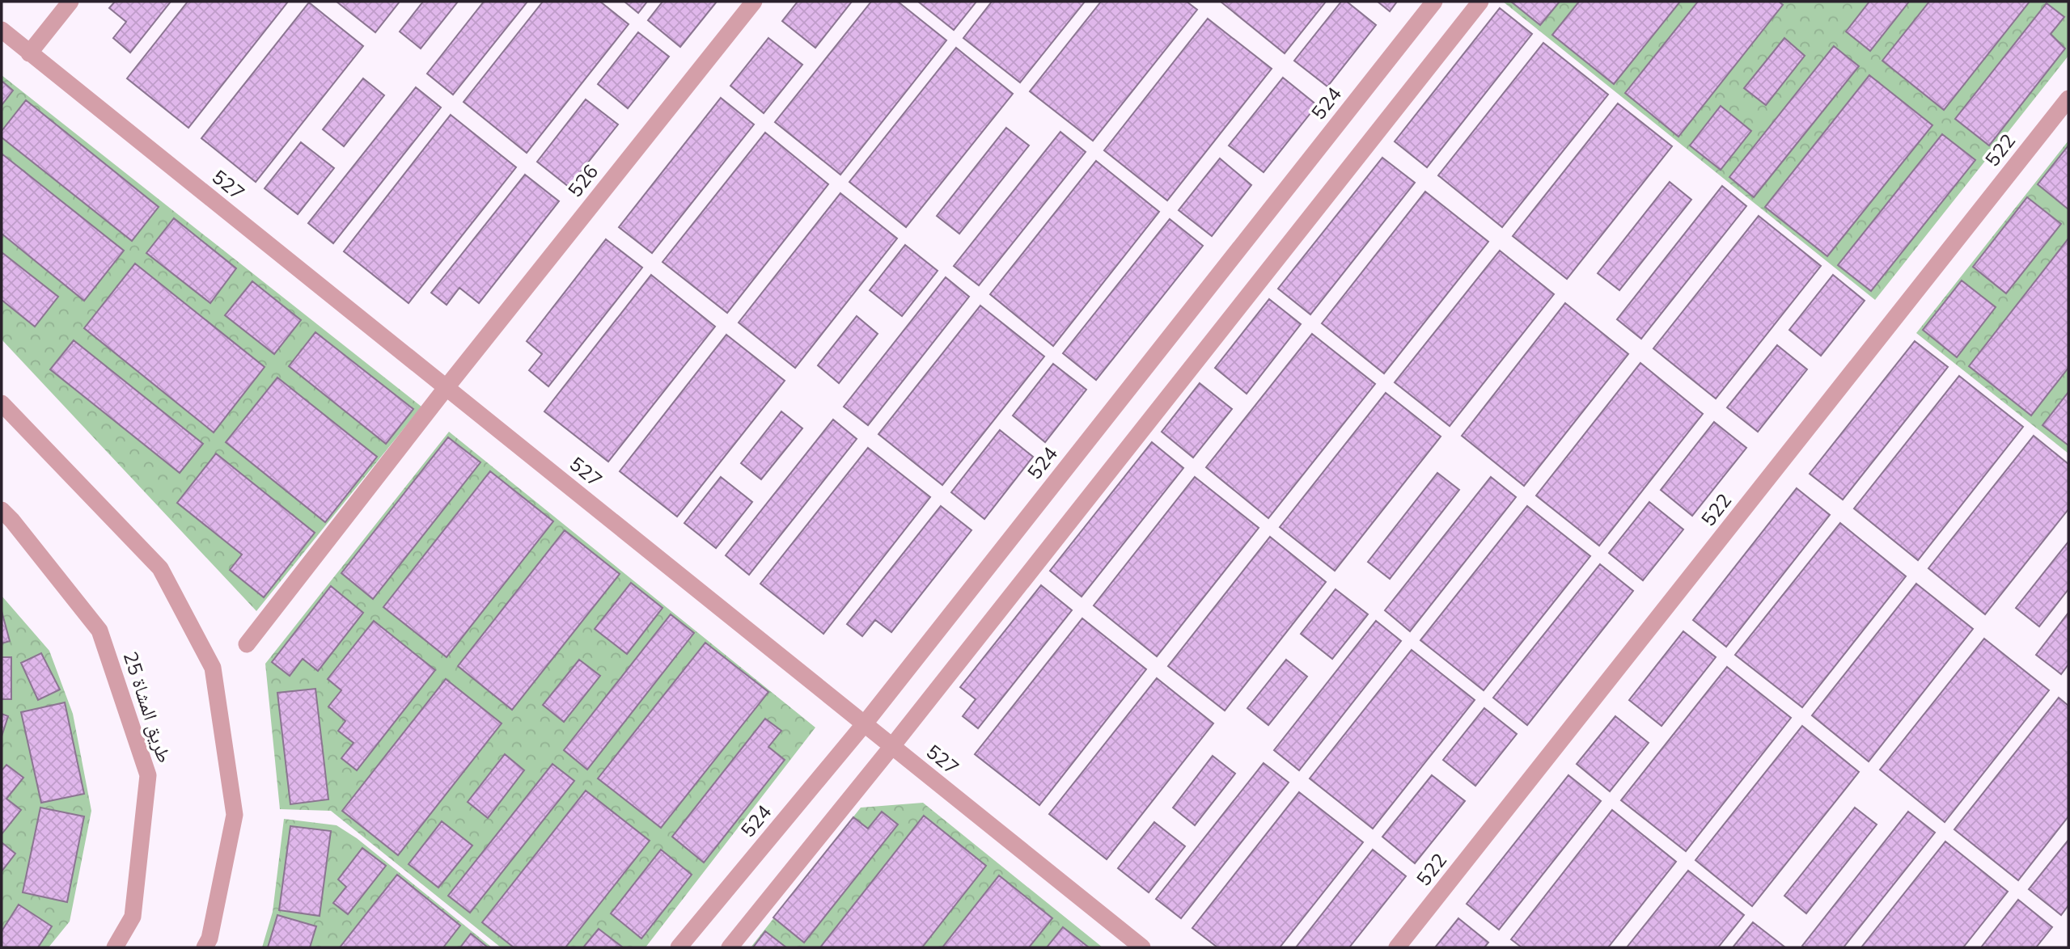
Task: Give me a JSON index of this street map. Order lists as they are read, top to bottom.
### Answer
{
  "streets": {
    "street": [
      "524",
      "522",
      "526",
      "527",
      "طريق المشاة 25"
    ]
  },
  "crossings": [
    ["524", "527"],
    ["526", "527"]
  ]
}
